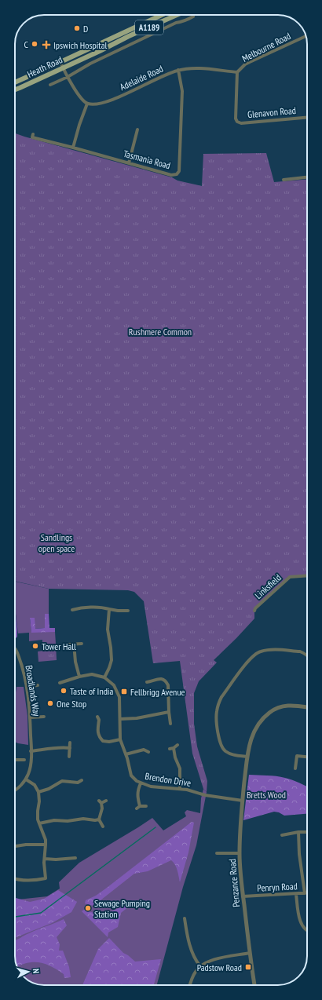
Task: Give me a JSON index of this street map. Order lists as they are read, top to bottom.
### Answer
{
  "streets": {
    "main road": ["A1189", "Heath Road"],
    "street": [
      "Melbourne Road",
      "Adelaide Road",
      "Glenavon Road",
      "Tasmania Road",
      "Linksfield",
      "Broadlands Way",
      "Brendon Drive",
      "Penzance Road",
      "Penryn Road"
    ]
  },
  "crossings": [
    ["Melbourne Road", "Adelaide Road"],
    ["Melbourne Road", "Glenavon Road"],
    ["Adelaide Road", "Tasmania Road"],
    ["Brendon Drive", "Penzance Road"],
    ["Penzance Road", "Penryn Road"]
  ],
  "parks": ["Rushmere Common", "Sandlings open space", "Bretts Wood"],
  "places": {
    "other": [
      "D",
      "C",
      "Tower Hall",
      "Taste of India",
      "One Stop",
      "Sewage Pumping Station"
    ],
    "health": ["Ipswich Hospital"],
    "transit": ["Fellbrigg Avenue", "Padstow Road"]
  },
  "north": "right"
}
